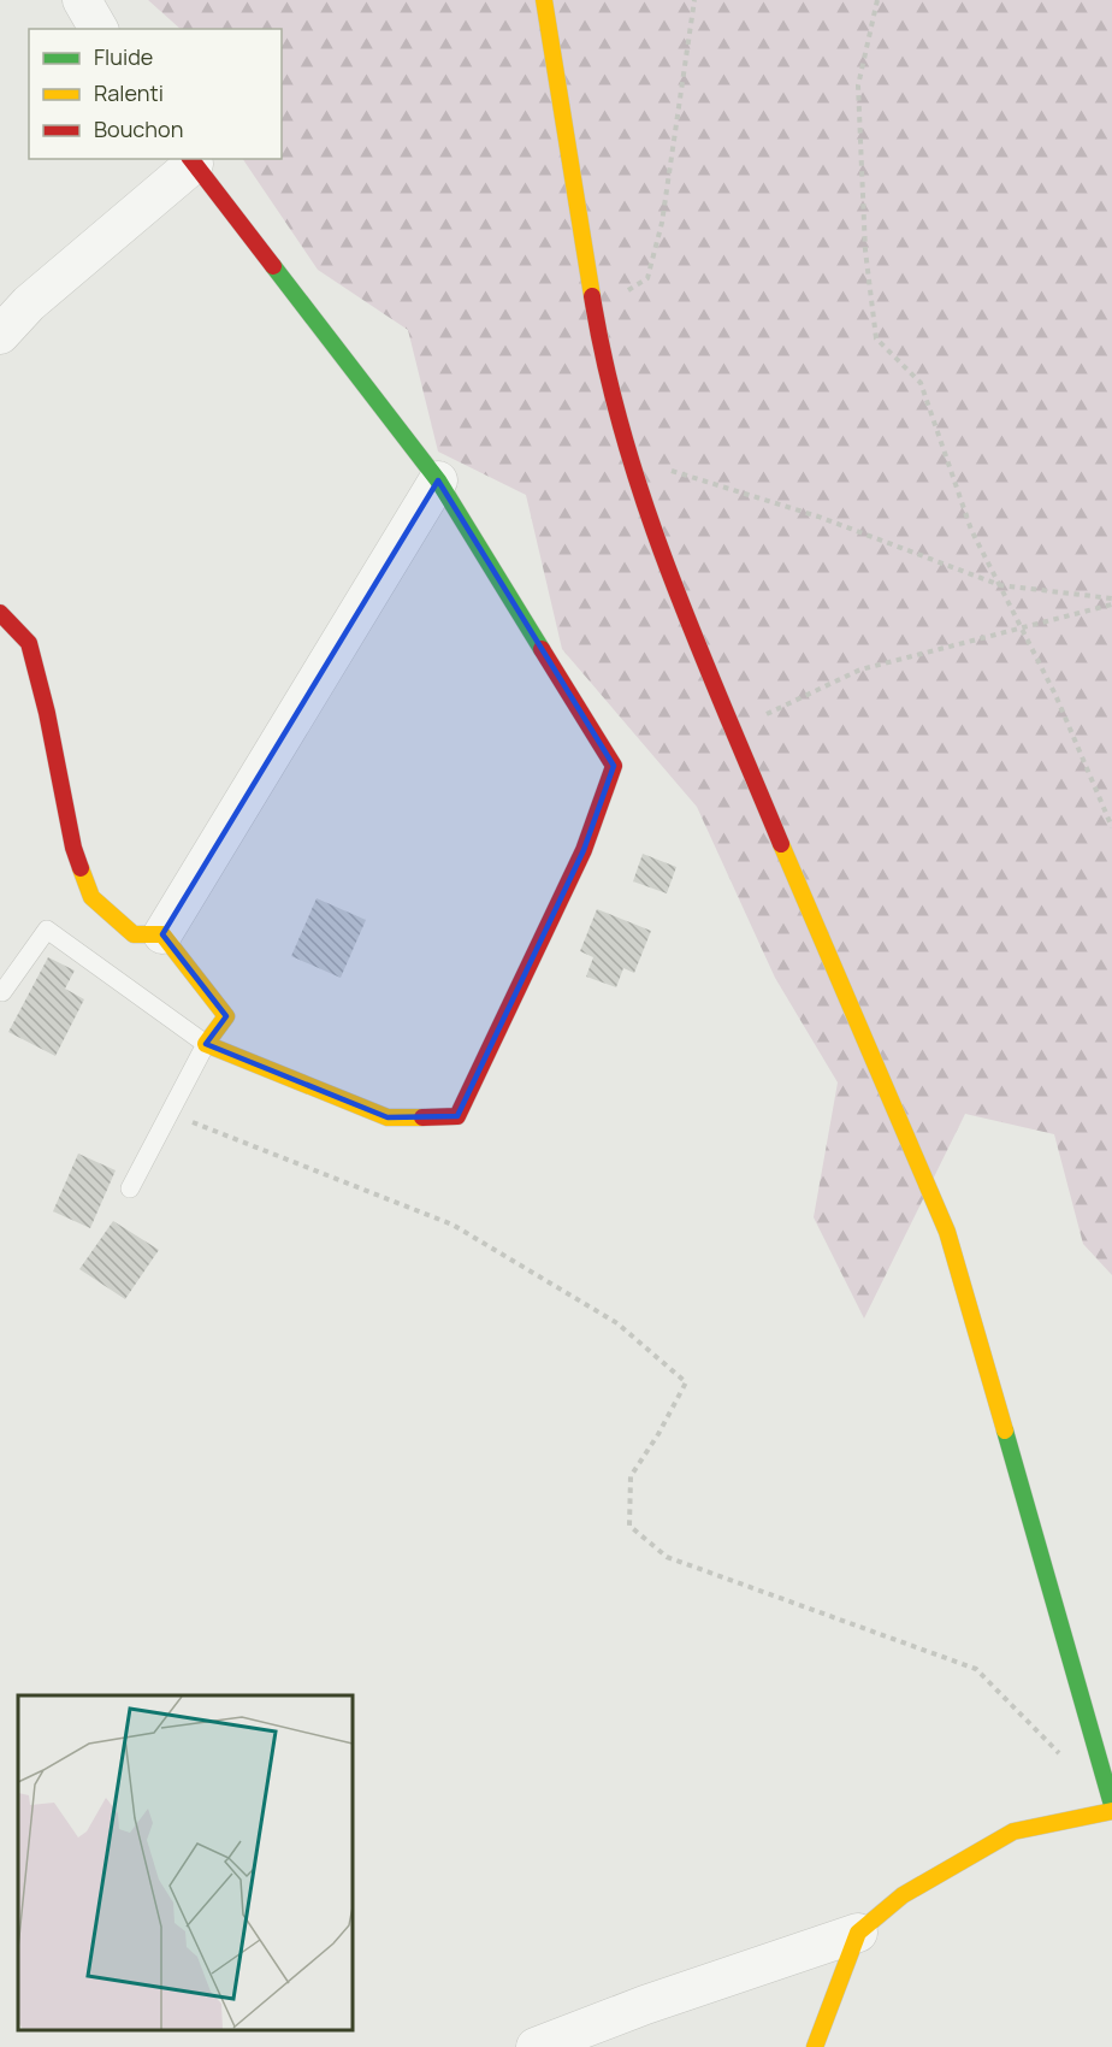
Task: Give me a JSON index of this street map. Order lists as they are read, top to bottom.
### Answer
{
  "legend": ["Fluide", "Ralenti", "Bouchon"]
}
